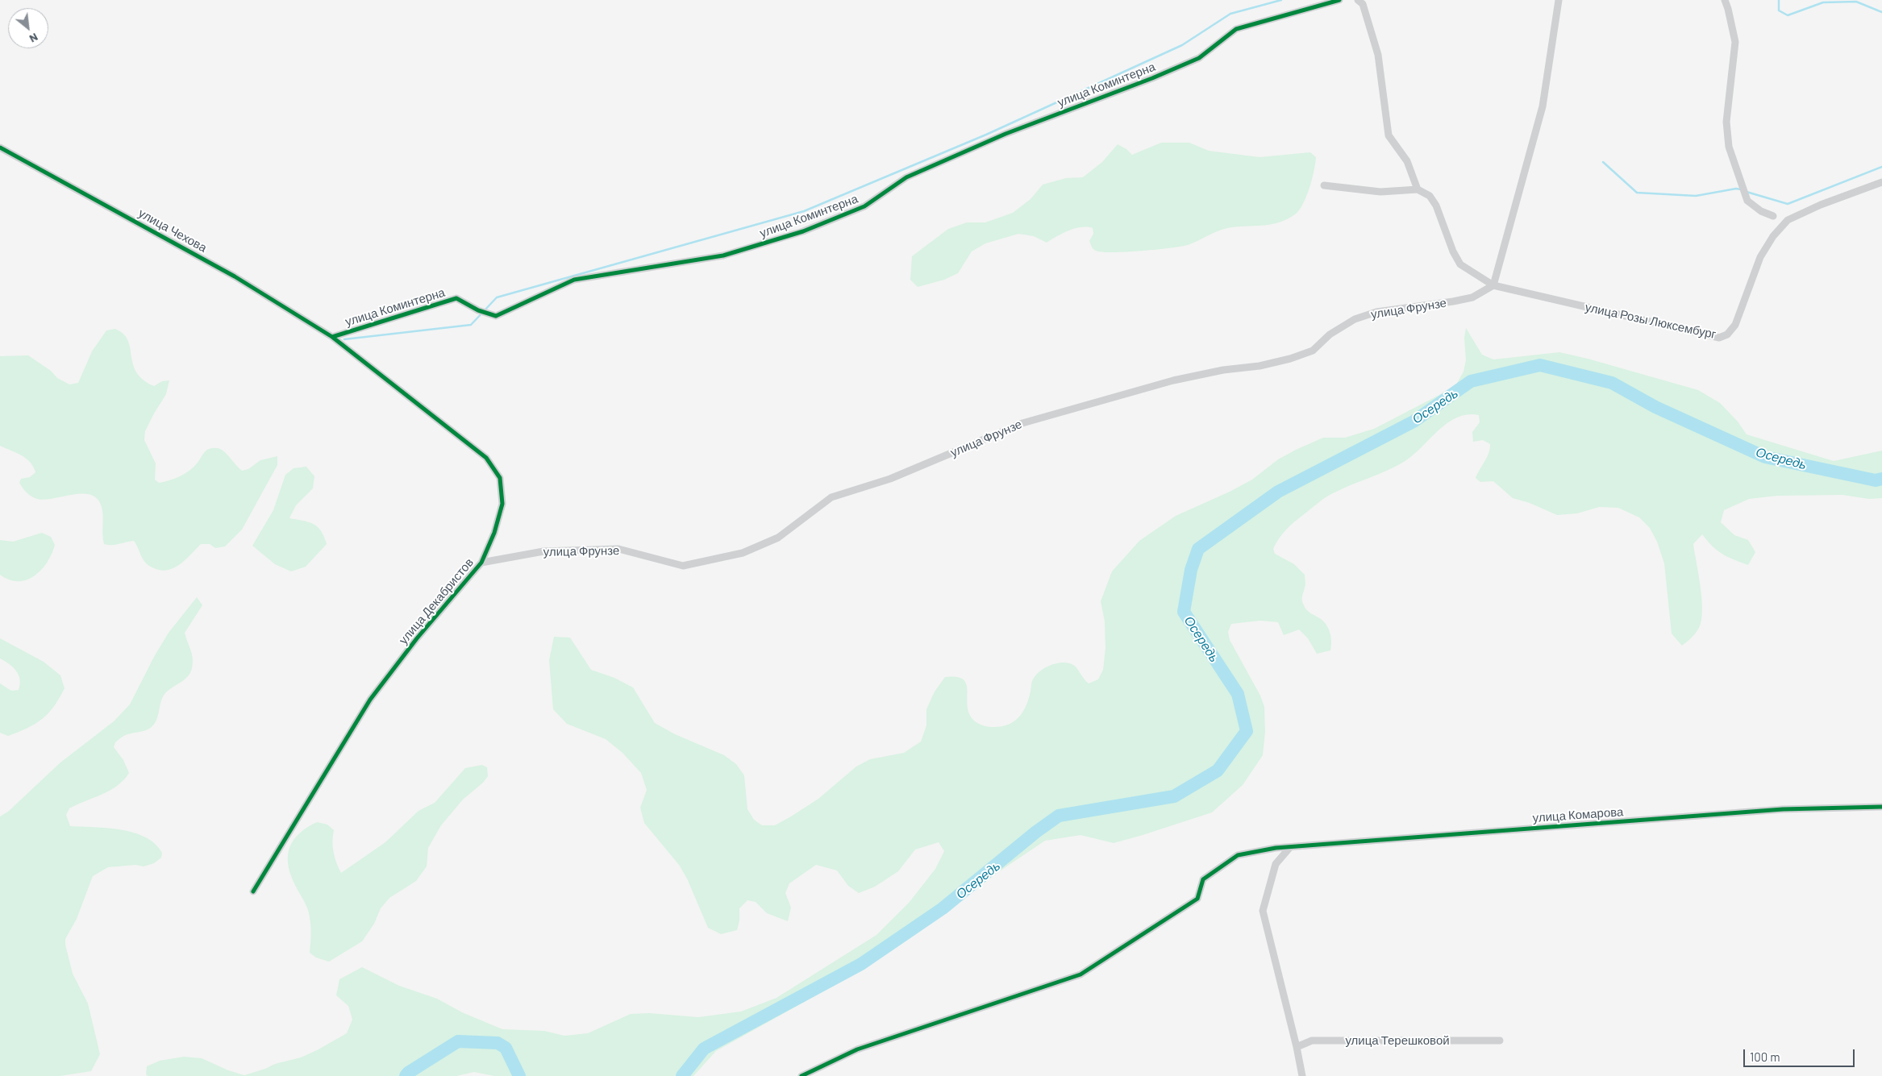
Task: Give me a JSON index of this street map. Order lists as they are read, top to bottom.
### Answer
{
  "streets": {
    "street": [
      "улица Коминтерна",
      "улица Чехова",
      "улица Фрунзе",
      "улица Розы Люксембург",
      "улица Декабристов",
      "улица Комарова",
      "улица Терешковой"
    ]
  },
  "crossings": [
    ["улица Коминтерна", "улица Чехова"],
    ["улица Коминтерна", "улица Декабристов"],
    ["улица Чехова", "улица Декабристов"],
    ["улица Фрунзе", "улица Розы Люксембург"],
    ["улица Фрунзе", "улица Декабристов"]
  ],
  "water": ["Осередь"],
  "scale_bar": "100 m",
  "north": "bottom right"
}
